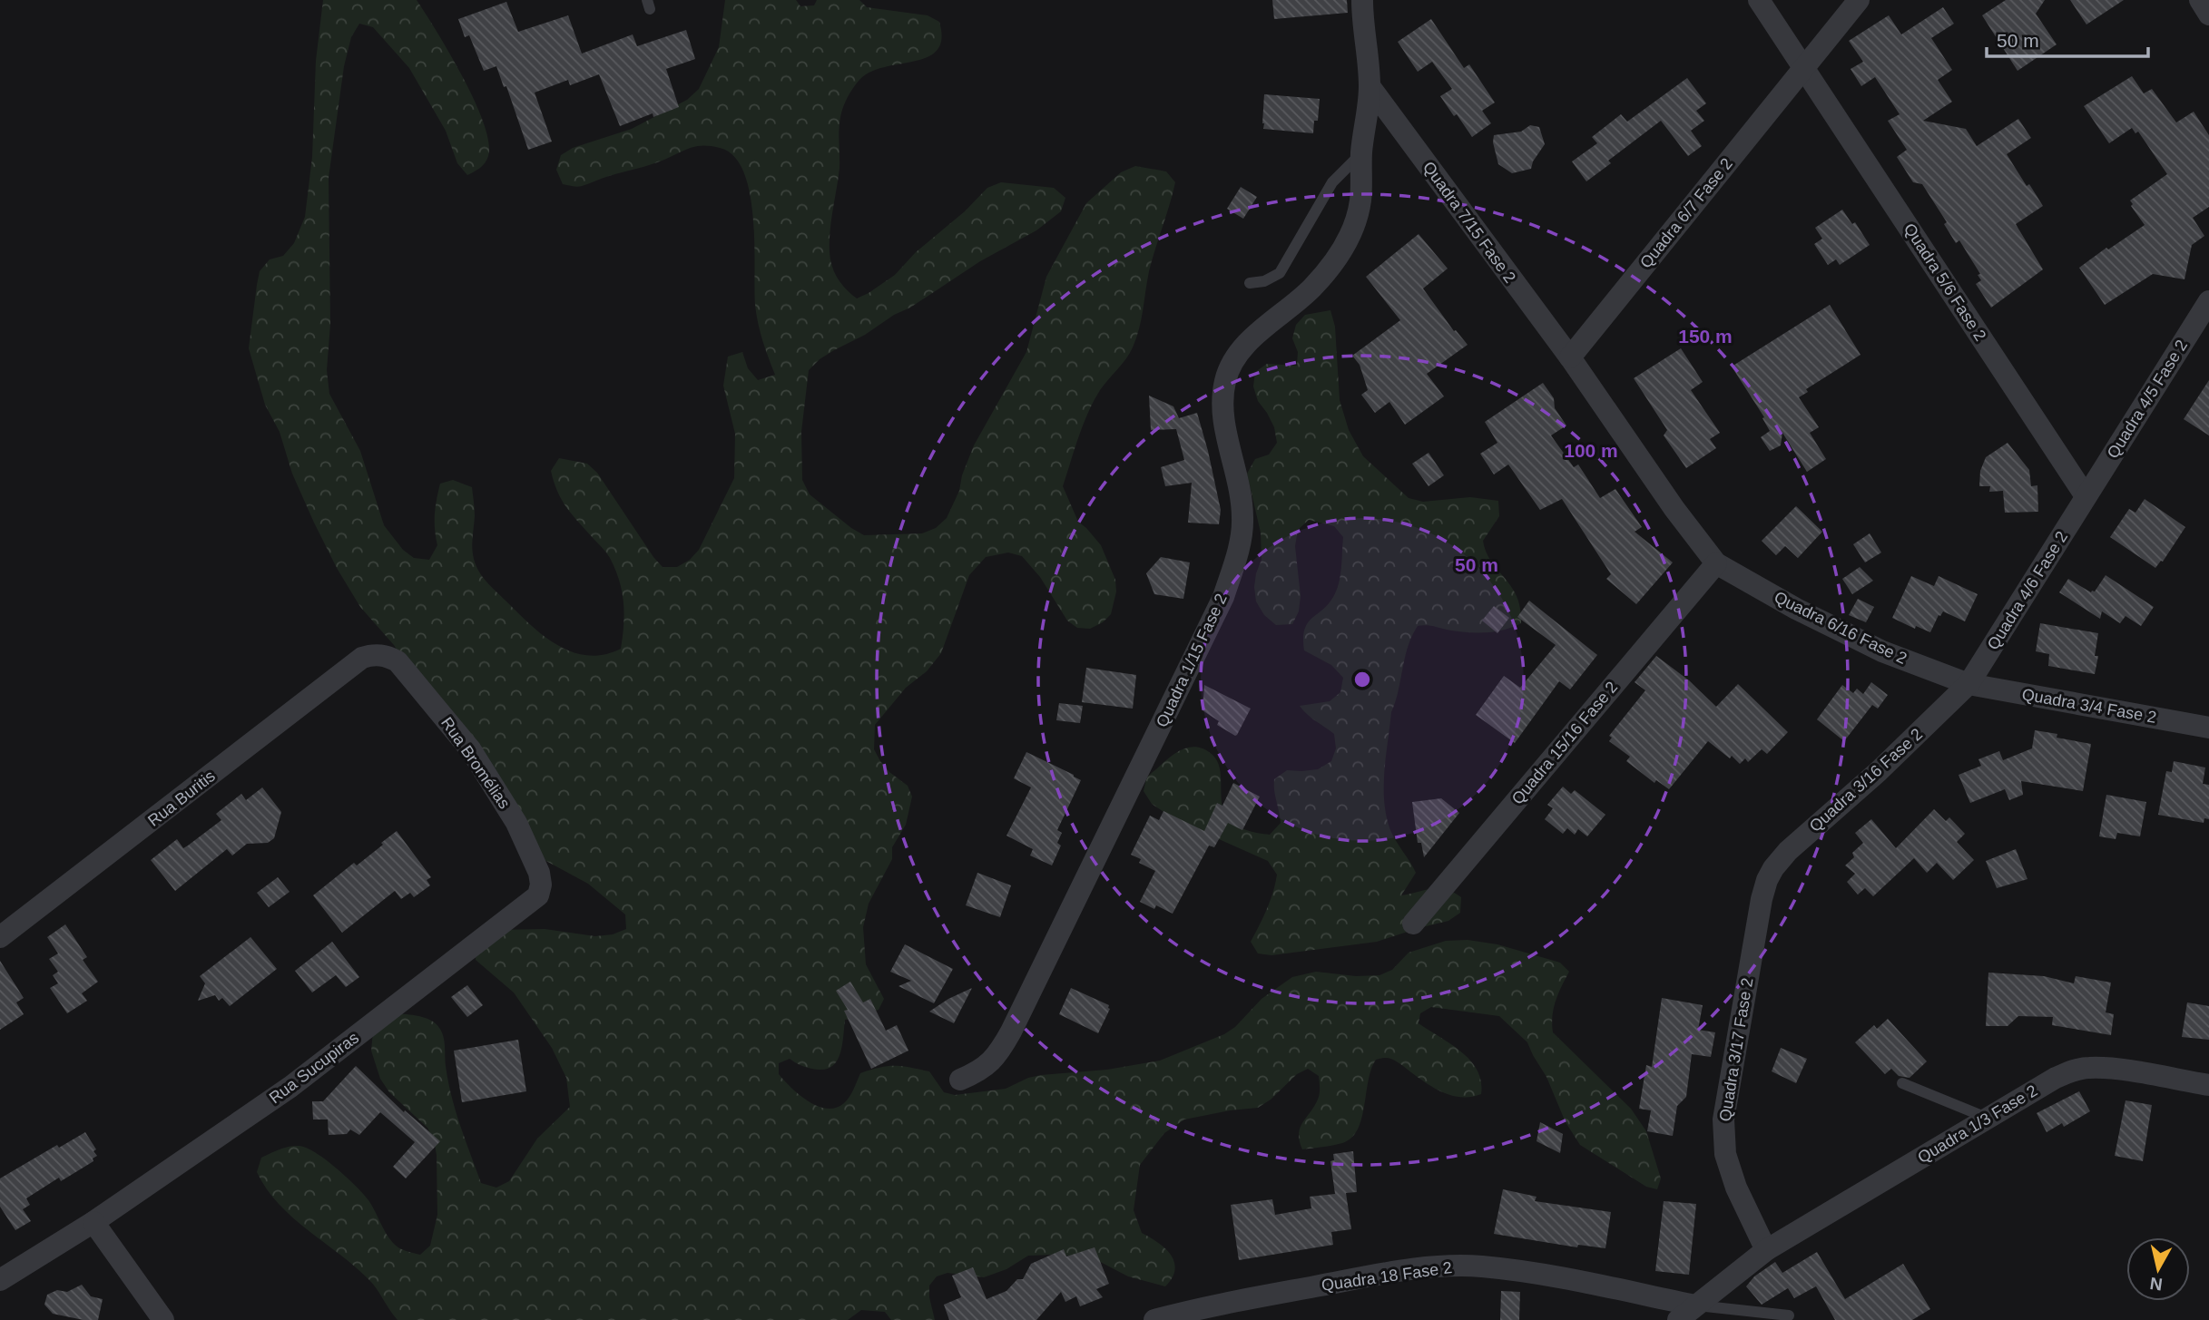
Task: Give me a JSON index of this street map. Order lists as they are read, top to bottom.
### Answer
{
  "streets": {
    "street": [
      "Quadra 6/7 Fase 2",
      "Quadra 7/15 Fase 2",
      "Quadra 5/6 Fase 2",
      "Quadra 4/5 Fase 2",
      "Quadra 4/6 Fase 2",
      "Quadra 6/16 Fase 2",
      "Quadra 1/15 Fase 2",
      "Quadra 3/4 Fase 2",
      "Quadra 15/16 Fase 2",
      "Rua Bromélias",
      "Quadra 3/16 Fase 2",
      "Rua Buritis",
      "Quadra 3/17 Fase 2",
      "Rua Sucupiras",
      "Quadra 1/3 Fase 2",
      "Quadra 18 Fase 2"
    ]
  },
  "crossings": [
    ["Quadra 6/7 Fase 2", "Quadra 7/15 Fase 2"],
    ["Quadra 6/7 Fase 2", "Quadra 5/6 Fase 2"],
    ["Quadra 7/15 Fase 2", "Quadra 6/16 Fase 2"],
    ["Quadra 7/15 Fase 2", "Quadra 1/15 Fase 2"],
    ["Quadra 7/15 Fase 2", "Quadra 15/16 Fase 2"],
    ["Quadra 5/6 Fase 2", "Quadra 4/5 Fase 2"],
    ["Quadra 5/6 Fase 2", "Quadra 4/6 Fase 2"],
    ["Quadra 4/5 Fase 2", "Quadra 4/6 Fase 2"],
    ["Quadra 4/6 Fase 2", "Quadra 6/16 Fase 2"],
    ["Quadra 4/6 Fase 2", "Quadra 3/4 Fase 2"],
    ["Quadra 4/6 Fase 2", "Quadra 3/16 Fase 2"],
    ["Quadra 6/16 Fase 2", "Quadra 3/4 Fase 2"],
    ["Quadra 6/16 Fase 2", "Quadra 15/16 Fase 2"],
    ["Quadra 6/16 Fase 2", "Quadra 3/16 Fase 2"],
    ["Quadra 3/4 Fase 2", "Quadra 3/16 Fase 2"],
    ["Rua Bromélias", "Rua Buritis"],
    ["Rua Bromélias", "Rua Sucupiras"],
    ["Quadra 3/16 Fase 2", "Quadra 3/17 Fase 2"],
    ["Quadra 3/17 Fase 2", "Quadra 1/3 Fase 2"],
    ["Quadra 1/3 Fase 2", "Quadra 18 Fase 2"]
  ],
  "scale_bar": "50 m",
  "north": "bottom",
  "rings": ["150 m", "100 m", "50 m"]
}
